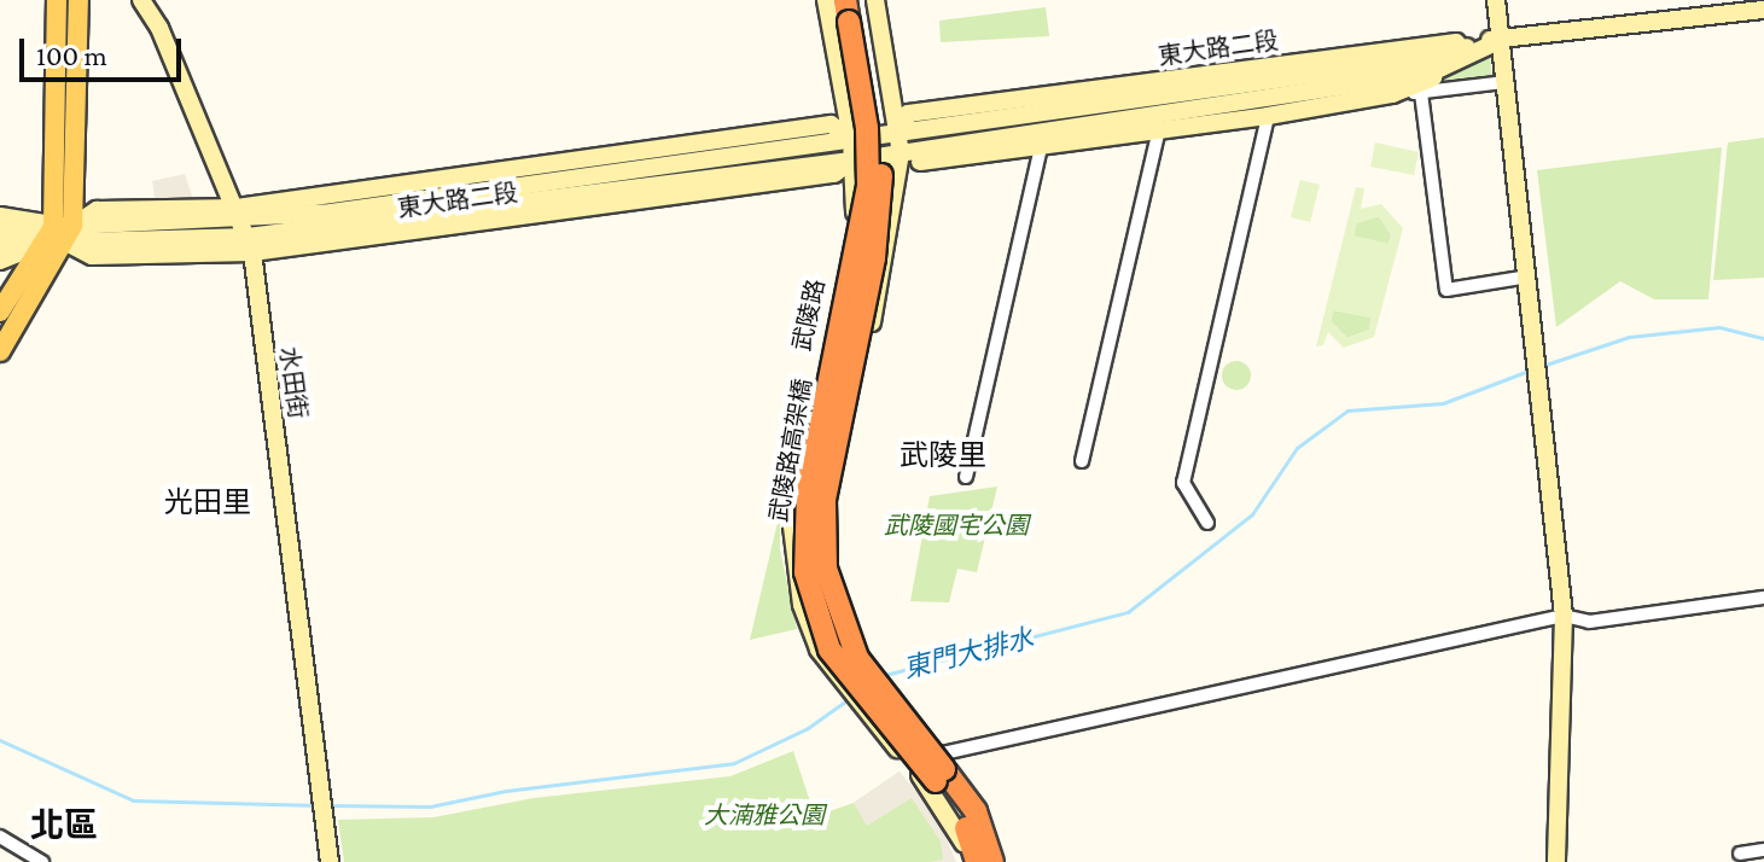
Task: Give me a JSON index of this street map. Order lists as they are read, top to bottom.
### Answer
{
  "streets": {
    "highway": ["武陵路高架橋"],
    "street": ["東大路二段", "武陵路", "水田街"]
  },
  "crossings": [
    ["東大路二段", "武陵路"],
    ["東大路二段", "水田街"]
  ],
  "districts": ["武陵里", "光田里", "北區"],
  "water": ["東門大排水"],
  "parks": ["武陵國宅公園", "大湳雅公園"],
  "scale_bar": "100 m"
}
